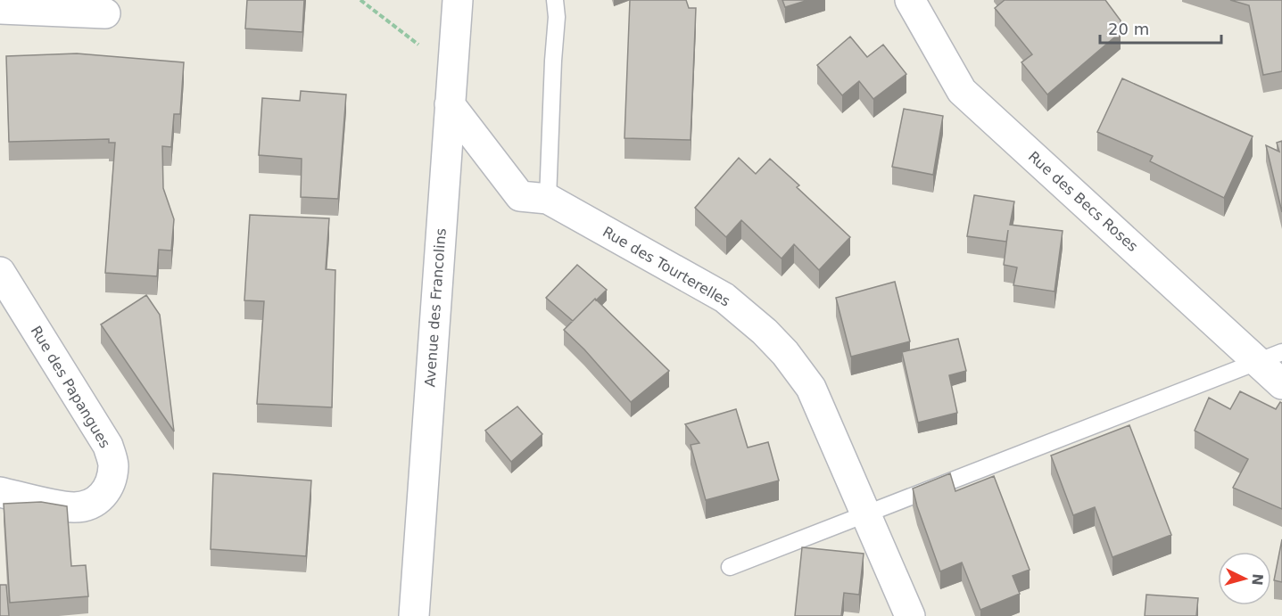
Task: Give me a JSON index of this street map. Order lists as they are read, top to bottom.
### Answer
{
  "streets": {
    "street": [
      "Rue des Becs Roses",
      "Rue des Tourterelles",
      "Avenue des Francolins",
      "Rue des Papangues"
    ]
  },
  "crossings": [
    ["Rue des Tourterelles", "Avenue des Francolins"]
  ],
  "scale_bar": "20 m",
  "north": "right"
}
